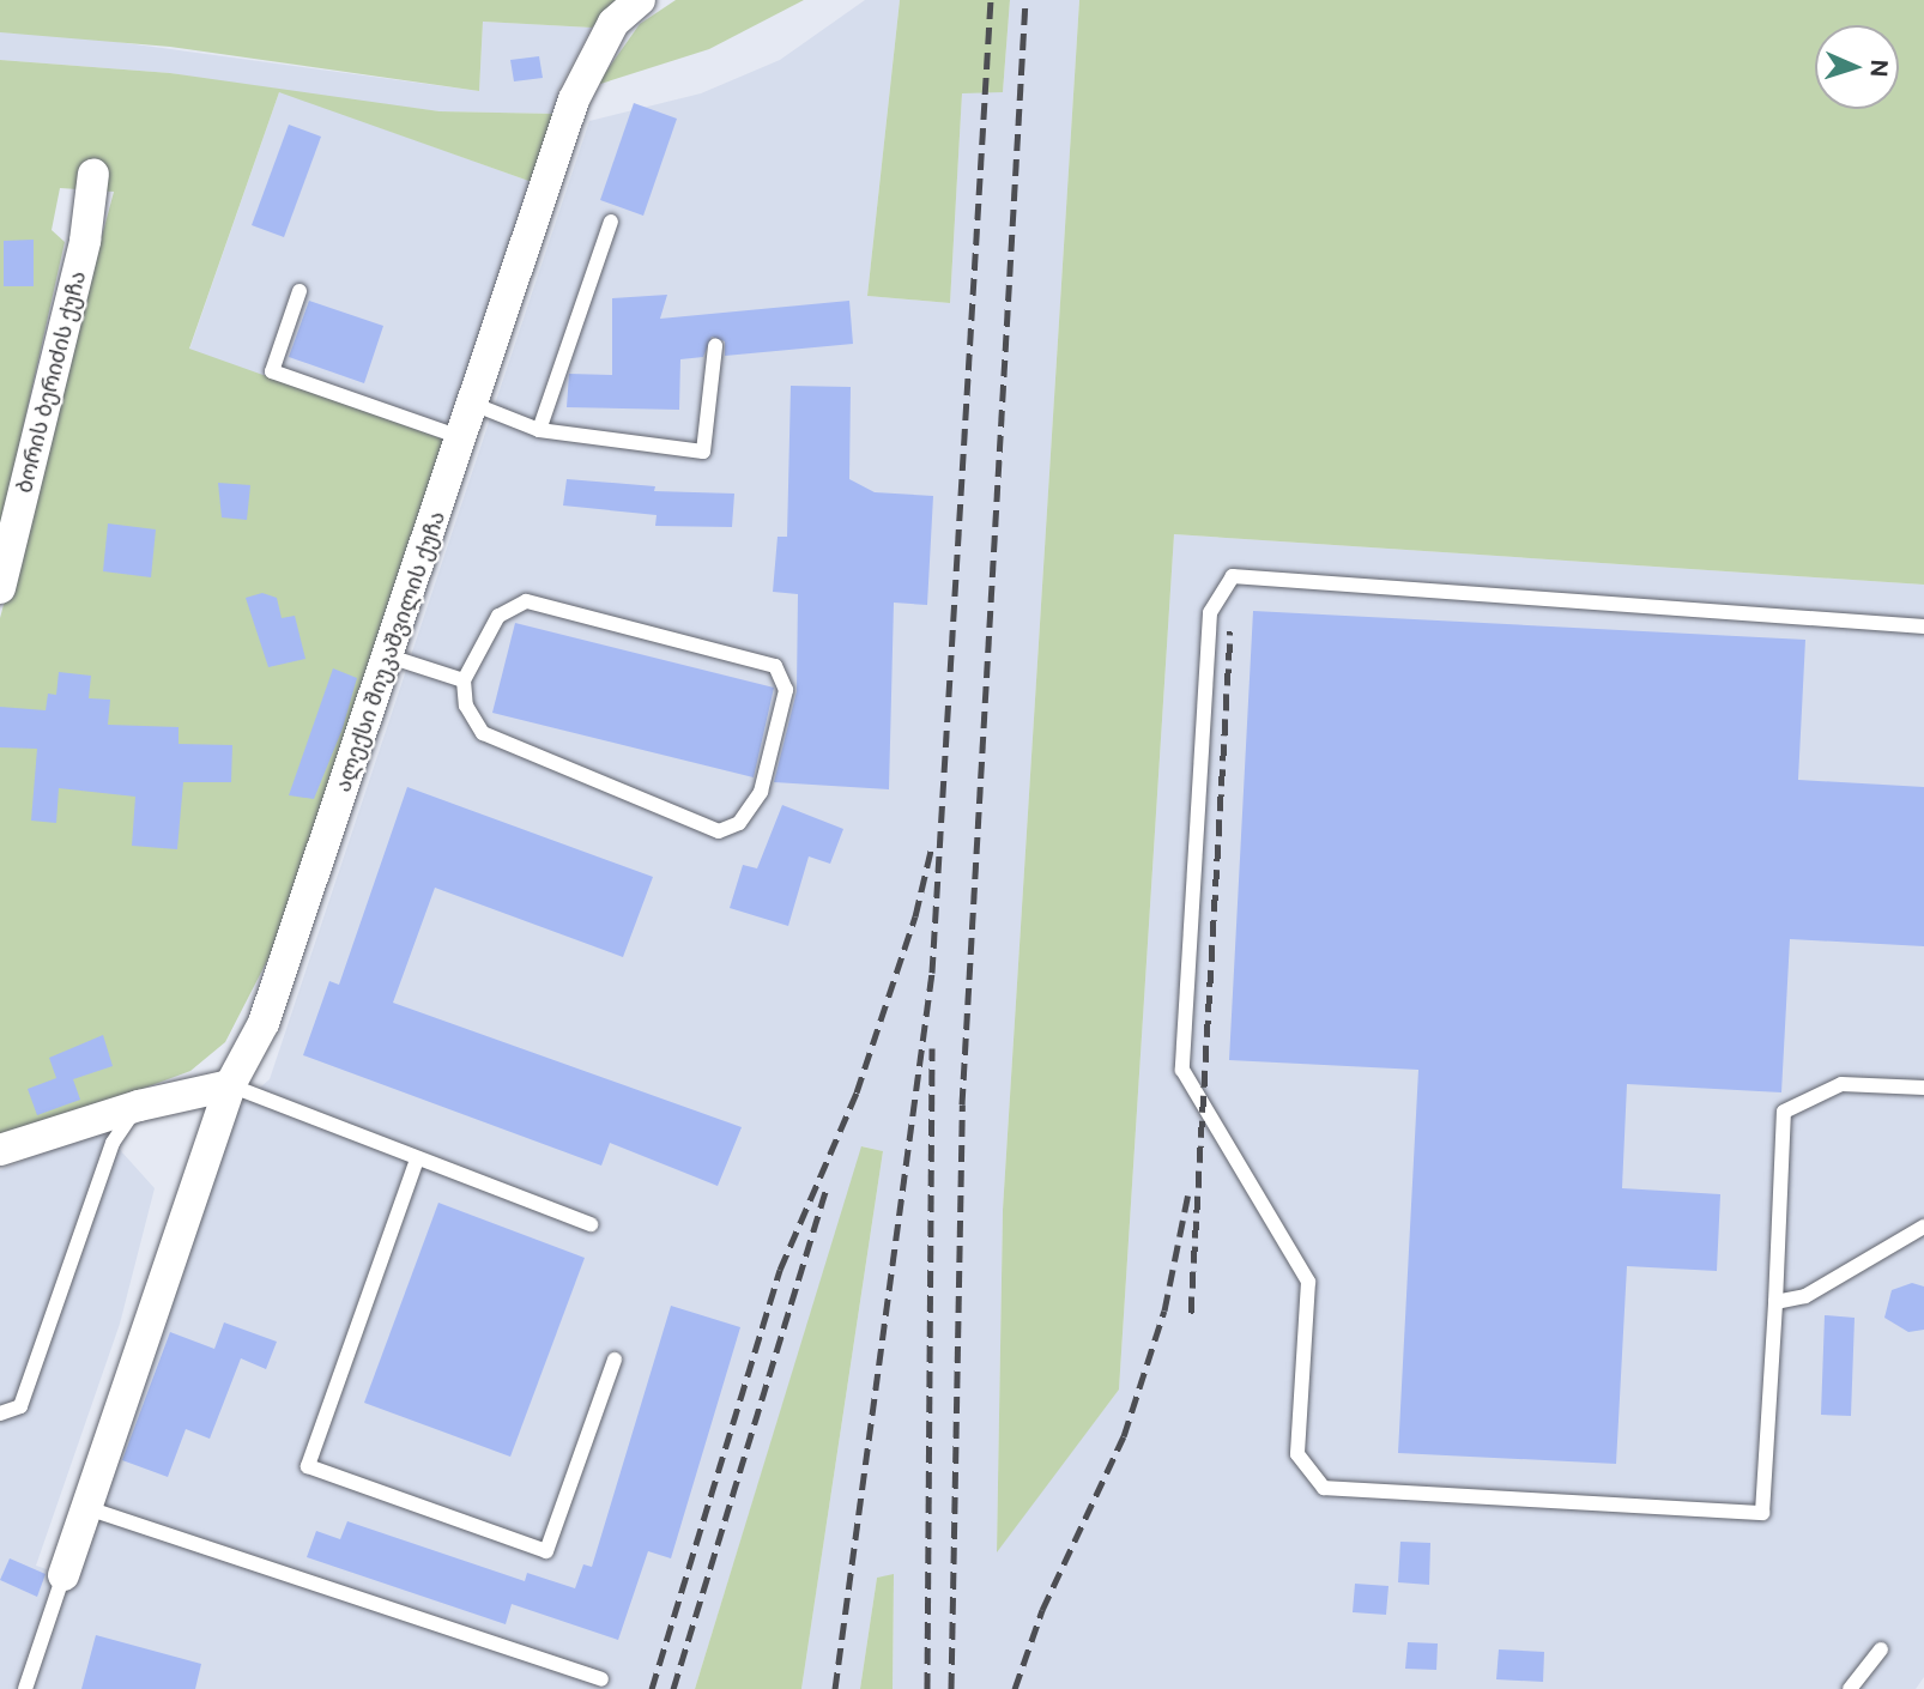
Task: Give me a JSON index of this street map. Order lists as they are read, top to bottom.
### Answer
{
  "streets": {
    "street": ["ბორის ბერიძის ქუჩა", "ალექსი შიუკაშვილის ქუჩა"]
  },
  "north": "right"
}
